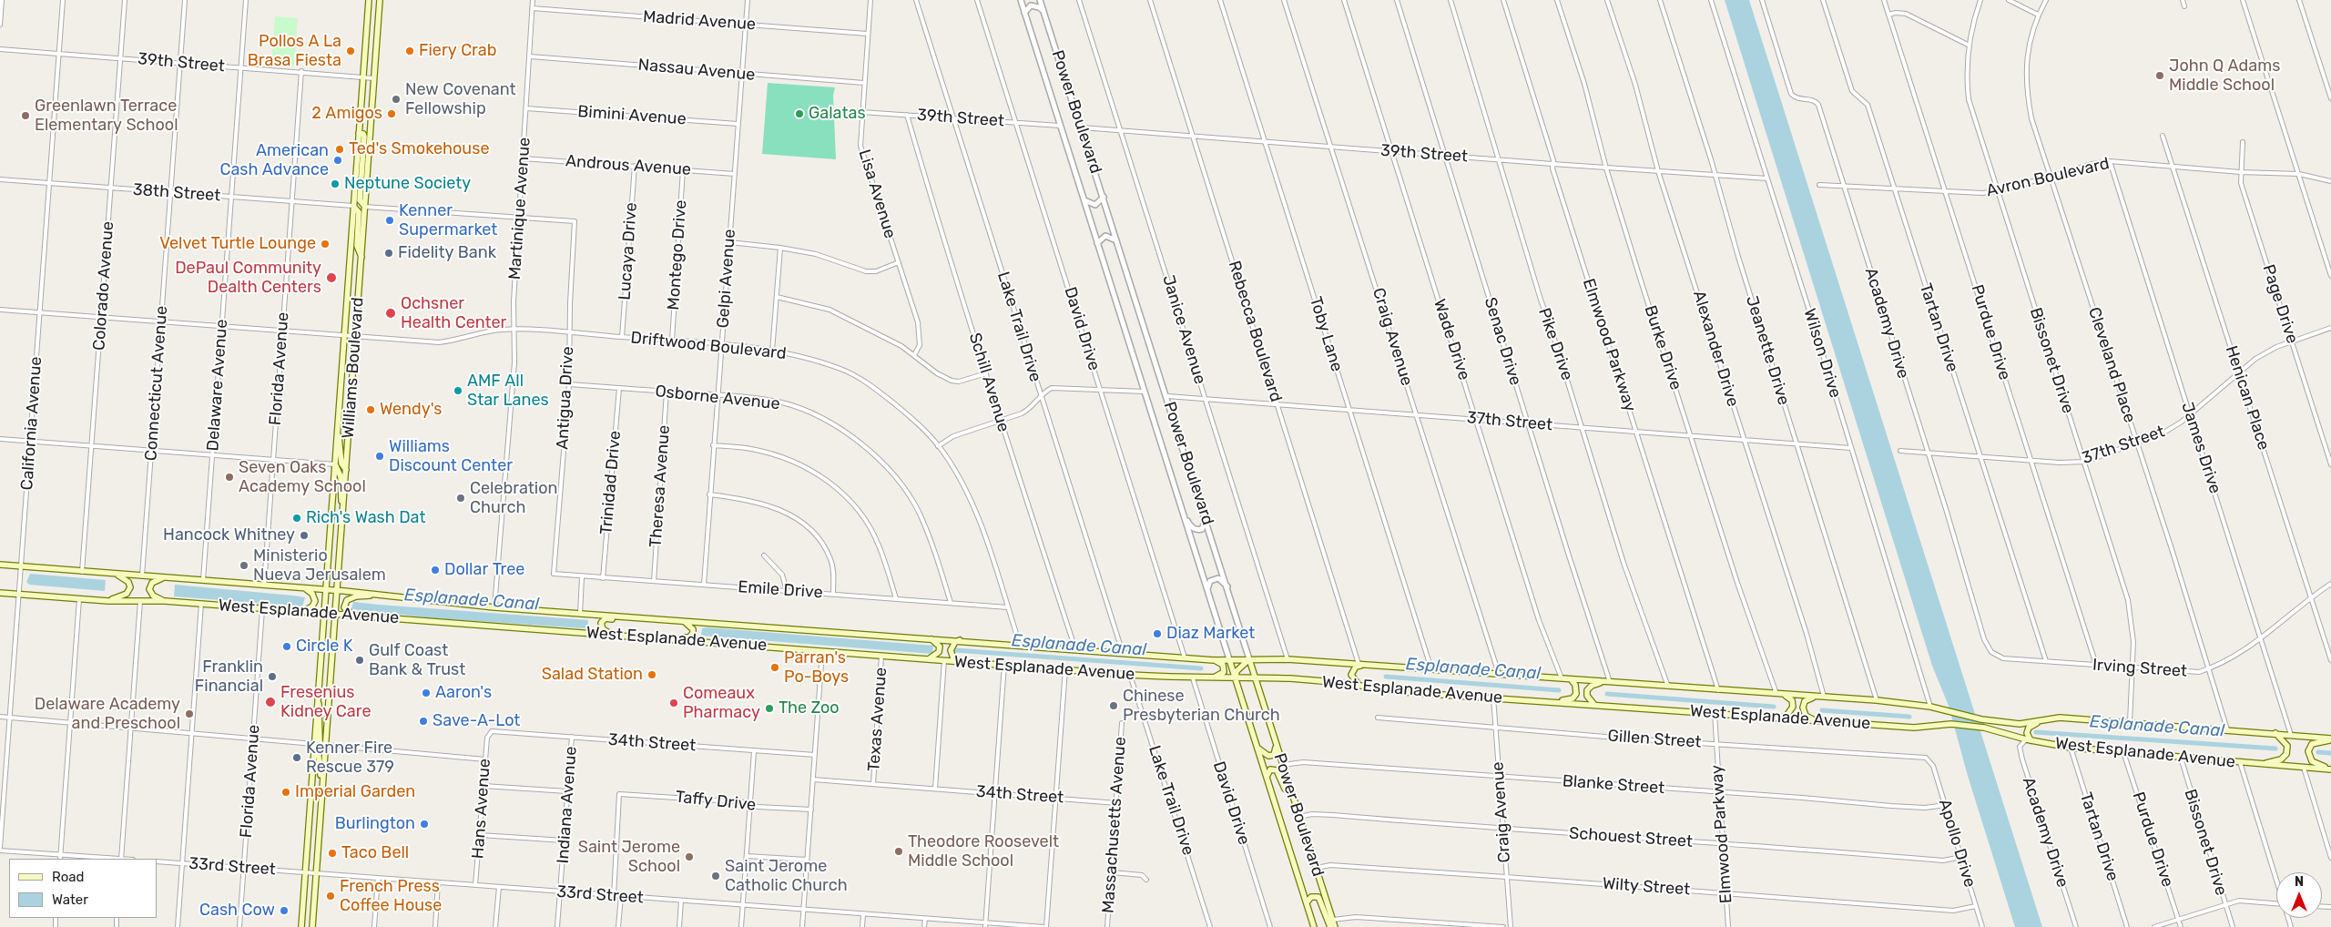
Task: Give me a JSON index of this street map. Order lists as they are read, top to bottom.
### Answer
{
  "streets": {
    "main road": ["Power Boulevard", "Williams Boulevard", "West Esplanade Avenue"],
    "street": [
      "Madrid Avenue",
      "39th Street",
      "Nassau Avenue",
      "Bimini Avenue",
      "Androus Avenue",
      "Avron Boulevard",
      "38th Street",
      "Lisa Avenue",
      "Martinique Avenue",
      "Lucaya Drive",
      "Montego Drive",
      "Gelpi Avenue",
      "Colorado Avenue",
      "Page Drive",
      "Academy Drive",
      "Lake Trail Drive",
      "Tartan Drive",
      "David Drive",
      "Janice Avenue",
      "Rebecca Boulevard",
      "Purdue Drive",
      "Toby Lane",
      "Craig Avenue",
      "Wade Drive",
      "Senac Drive",
      "Pike Drive",
      "Elmwood Parkway",
      "Driftwood Boulevard",
      "Burke Drive",
      "Alexander Drive",
      "Jeanette Drive",
      "Wilson Drive",
      "Bissonet Drive",
      "Cleveland Place",
      "Florida Avenue",
      "Schill Avenue",
      "Connecticut Avenue",
      "Delaware Avenue",
      "Antigua Drive",
      "Osborne Avenue",
      "Henican Place",
      "37th Street",
      "California Avenue",
      "James Drive",
      "Trinidad Drive",
      "Theresa Avenue",
      "Emile Drive",
      "Irving Street",
      "Texas Avenue",
      "Gillen Street",
      "34th Street",
      "Blanke Street",
      "Taffy Drive",
      "Indiana Avenue",
      "Hans Avenue",
      "Massachusetts Avenue",
      "Schouest Street",
      "Apollo Drive",
      "33rd Street",
      "Wilty Street"
    ]
  },
  "crossings": [
    ["Madrid Avenue", "Lisa Avenue"],
    ["Madrid Avenue", "Martinique Avenue"],
    ["Madrid Avenue", "Gelpi Avenue"],
    ["39th Street", "Power Boulevard"],
    ["39th Street", "Lisa Avenue"],
    ["39th Street", "Colorado Avenue"],
    ["39th Street", "Lake Trail Drive"],
    ["39th Street", "David Drive"],
    ["39th Street", "Janice Avenue"],
    ["39th Street", "Rebecca Boulevard"],
    ["39th Street", "Toby Lane"],
    ["39th Street", "Craig Avenue"],
    ["39th Street", "Wade Drive"],
    ["39th Street", "Senac Drive"],
    ["39th Street", "Pike Drive"],
    ["39th Street", "Elmwood Parkway"],
    ["39th Street", "Burke Drive"],
    ["39th Street", "Alexander Drive"],
    ["39th Street", "Jeanette Drive"],
    ["39th Street", "Wilson Drive"],
    ["39th Street", "Williams Boulevard"],
    ["39th Street", "Florida Avenue"],
    ["39th Street", "Schill Avenue"],
    ["39th Street", "Connecticut Avenue"],
    ["39th Street", "Delaware Avenue"],
    ["39th Street", "California Avenue"],
    ["Nassau Avenue", "Lisa Avenue"],
    ["Nassau Avenue", "Martinique Avenue"],
    ["Nassau Avenue", "Gelpi Avenue"],
    ["Power Boulevard", "37th Street"],
    ["Power Boulevard", "West Esplanade Avenue"],
    ["Power Boulevard", "Blanke Street"],
    ["Power Boulevard", "Schouest Street"],
    ["Power Boulevard", "Wilty Street"],
    ["Bimini Avenue", "Martinique Avenue"],
    ["Bimini Avenue", "Gelpi Avenue"],
    ["Androus Avenue", "Martinique Avenue"],
    ["Androus Avenue", "Lucaya Drive"],
    ["Androus Avenue", "Montego Drive"],
    ["Androus Avenue", "Gelpi Avenue"],
    ["Avron Boulevard", "Page Drive"],
    ["Avron Boulevard", "Academy Drive"],
    ["Avron Boulevard", "Tartan Drive"],
    ["Avron Boulevard", "Purdue Drive"],
    ["Avron Boulevard", "Bissonet Drive"],
    ["Avron Boulevard", "Cleveland Place"],
    ["Avron Boulevard", "Henican Place"],
    ["Avron Boulevard", "James Drive"],
    ["38th Street", "Colorado Avenue"],
    ["38th Street", "Williams Boulevard"],
    ["38th Street", "Florida Avenue"],
    ["38th Street", "Connecticut Avenue"],
    ["38th Street", "Delaware Avenue"],
    ["38th Street", "California Avenue"],
    ["Martinique Avenue", "Driftwood Boulevard"],
    ["Martinique Avenue", "Antigua Drive"],
    ["Martinique Avenue", "West Esplanade Avenue"],
    ["Lucaya Drive", "Driftwood Boulevard"],
    ["Montego Drive", "Driftwood Boulevard"],
    ["Gelpi Avenue", "Driftwood Boulevard"],
    ["Gelpi Avenue", "Osborne Avenue"],
    ["Gelpi Avenue", "Emile Drive"],
    ["Colorado Avenue", "West Esplanade Avenue"],
    ["Page Drive", "37th Street"],
    ["Academy Drive", "37th Street"],
    ["Academy Drive", "West Esplanade Avenue"],
    ["Academy Drive", "Irving Street"],
    ["Lake Trail Drive", "West Esplanade Avenue"],
    ["Tartan Drive", "37th Street"],
    ["Tartan Drive", "West Esplanade Avenue"],
    ["Tartan Drive", "Irving Street"],
    ["David Drive", "West Esplanade Avenue"],
    ["Janice Avenue", "37th Street"],
    ["Janice Avenue", "West Esplanade Avenue"],
    ["Rebecca Boulevard", "37th Street"],
    ["Rebecca Boulevard", "West Esplanade Avenue"],
    ["Purdue Drive", "37th Street"],
    ["Purdue Drive", "West Esplanade Avenue"],
    ["Purdue Drive", "Irving Street"],
    ["Toby Lane", "37th Street"],
    ["Toby Lane", "West Esplanade Avenue"],
    ["Craig Avenue", "37th Street"],
    ["Craig Avenue", "West Esplanade Avenue"],
    ["Craig Avenue", "Gillen Street"],
    ["Craig Avenue", "Blanke Street"],
    ["Craig Avenue", "Schouest Street"],
    ["Craig Avenue", "Wilty Street"],
    ["Wade Drive", "37th Street"],
    ["Wade Drive", "West Esplanade Avenue"],
    ["Senac Drive", "37th Street"],
    ["Senac Drive", "West Esplanade Avenue"],
    ["Pike Drive", "37th Street"],
    ["Pike Drive", "West Esplanade Avenue"],
    ["Elmwood Parkway", "37th Street"],
    ["Elmwood Parkway", "West Esplanade Avenue"],
    ["Elmwood Parkway", "Gillen Street"],
    ["Elmwood Parkway", "Blanke Street"],
    ["Elmwood Parkway", "Schouest Street"],
    ["Elmwood Parkway", "Wilty Street"],
    ["Driftwood Boulevard", "Williams Boulevard"],
    ["Driftwood Boulevard", "Antigua Drive"],
    ["Driftwood Boulevard", "Emile Drive"],
    ["Driftwood Boulevard", "West Esplanade Avenue"],
    ["Burke Drive", "37th Street"],
    ["Burke Drive", "West Esplanade Avenue"],
    ["Alexander Drive", "37th Street"],
    ["Alexander Drive", "West Esplanade Avenue"],
    ["Jeanette Drive", "37th Street"],
    ["Jeanette Drive", "West Esplanade Avenue"],
    ["Wilson Drive", "37th Street"],
    ["Wilson Drive", "West Esplanade Avenue"],
    ["Bissonet Drive", "37th Street"],
    ["Bissonet Drive", "West Esplanade Avenue"],
    ["Bissonet Drive", "Irving Street"],
    ["Cleveland Place", "37th Street"],
    ["Cleveland Place", "West Esplanade Avenue"],
    ["Cleveland Place", "Irving Street"],
    ["Williams Boulevard", "West Esplanade Avenue"],
    ["Williams Boulevard", "33rd Street"],
    ["Florida Avenue", "West Esplanade Avenue"],
    ["Florida Avenue", "33rd Street"],
    ["Schill Avenue", "West Esplanade Avenue"],
    ["Connecticut Avenue", "West Esplanade Avenue"],
    ["Delaware Avenue", "West Esplanade Avenue"],
    ["Antigua Drive", "Osborne Avenue"],
    ["Antigua Drive", "Emile Drive"],
    ["Osborne Avenue", "Trinidad Drive"],
    ["Osborne Avenue", "Theresa Avenue"],
    ["Osborne Avenue", "Emile Drive"],
    ["Henican Place", "37th Street"],
    ["Henican Place", "Irving Street"],
    ["37th Street", "James Drive"],
    ["California Avenue", "West Esplanade Avenue"],
    ["James Drive", "West Esplanade Avenue"],
    ["James Drive", "Irving Street"],
    ["Trinidad Drive", "Emile Drive"],
    ["Theresa Avenue", "Emile Drive"],
    ["West Esplanade Avenue", "Texas Avenue"],
    ["Texas Avenue", "34th Street"],
    ["Gillen Street", "Apollo Drive"],
    ["34th Street", "Indiana Avenue"],
    ["34th Street", "Hans Avenue"],
    ["34th Street", "Massachusetts Avenue"],
    ["Blanke Street", "Apollo Drive"],
    ["Taffy Drive", "33rd Street"],
    ["Indiana Avenue", "33rd Street"],
    ["Hans Avenue", "33rd Street"],
    ["Schouest Street", "Apollo Drive"],
    ["Apollo Drive", "Wilty Street"]
  ],
  "water": ["Esplanade Canal"],
  "places": [
    "Pollos A La Brasa Fiesta",
    "Fiery Crab",
    "John Q Adams Middle School",
    "New Covenant Fellowship",
    "2 Amigos",
    "Galatas",
    "Greenlawn Terrace Elementary School",
    "Ted's Smokehouse",
    "American Cash Advance",
    "Neptune Society",
    "Kenner Supermarket",
    "Velvet Turtle Lounge",
    "Fidelity Bank",
    "DePaul Community Dealth Centers",
    "Ochsner Health Center",
    "AMF All Star Lanes",
    "Wendy's",
    "Williams Discount Center",
    "Seven Oaks Academy School",
    "Celebration Church",
    "Rich's Wash Dat",
    "Hancock Whitney",
    "Ministerio Nueva Jerusalem",
    "Dollar Tree",
    "Diaz Market",
    "Circle K",
    "Gulf Coast Bank & Trust",
    "Parran's Po-Boys",
    "Salad Station",
    "Franklin Financial",
    "Aaron's",
    "Fresenius Kidney Care",
    "Comeaux Pharmacy",
    "Chinese Presbyterian Church",
    "The Zoo",
    "Delaware Academy and Preschool",
    "Save-A-Lot",
    "Kenner Fire Rescue 379",
    "Imperial Garden",
    "Burlington",
    "Theodore Roosevelt Middle School",
    "Taco Bell",
    "Saint Jerome School",
    "Saint Jerome Catholic Church",
    "French Press Coffee House",
    "Cash Cow"
  ],
  "legend": ["Road", "Water"],
  "north": "top"
}
